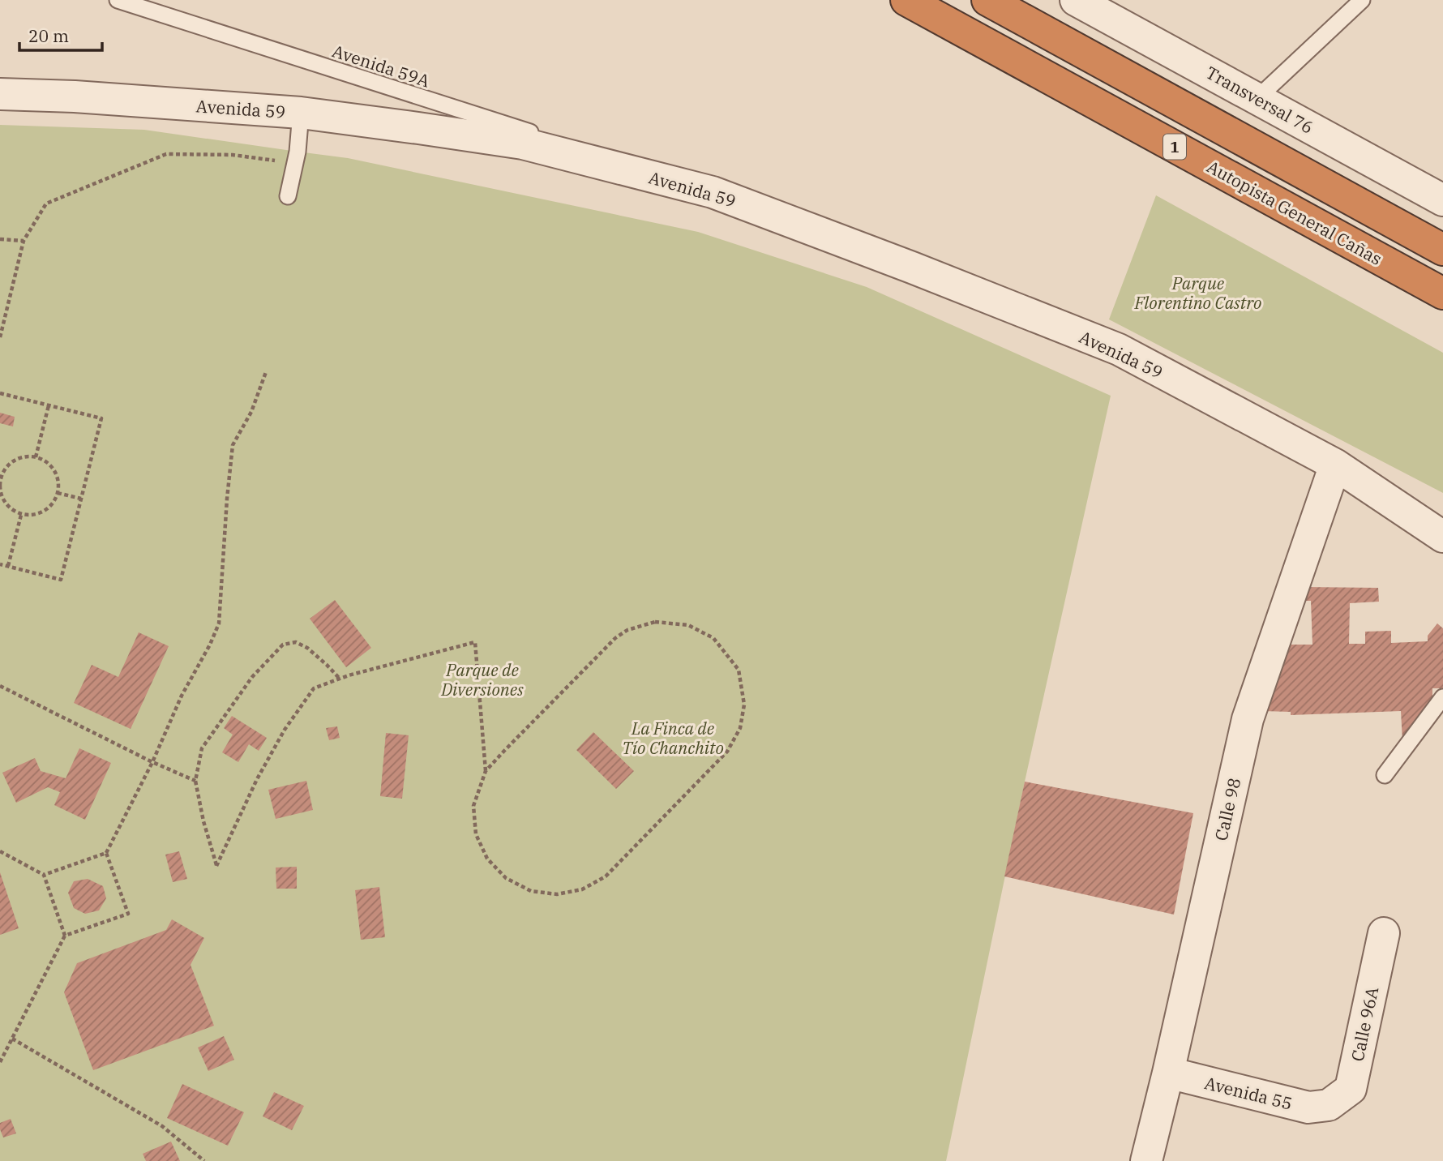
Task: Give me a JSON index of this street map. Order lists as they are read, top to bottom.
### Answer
{
  "streets": {
    "highway": ["1", "Autopista General Cañas"],
    "street": [
      "Transversal 76",
      "Avenida 59",
      "Calle 98",
      "Calle 96A",
      "Avenida 55"
    ],
    "lane": ["Avenida 59A"]
  },
  "crossings": [
    ["Avenida 59A", "Avenida 59"],
    ["Avenida 59", "Calle 98"],
    ["Calle 98", "Avenida 55"],
    ["Calle 96A", "Avenida 55"]
  ],
  "parks": ["Parque Florentino Castro", "Parque de Diversiones", "La Finca de Tío Chanchito"],
  "scale_bar": "20 m"
}
